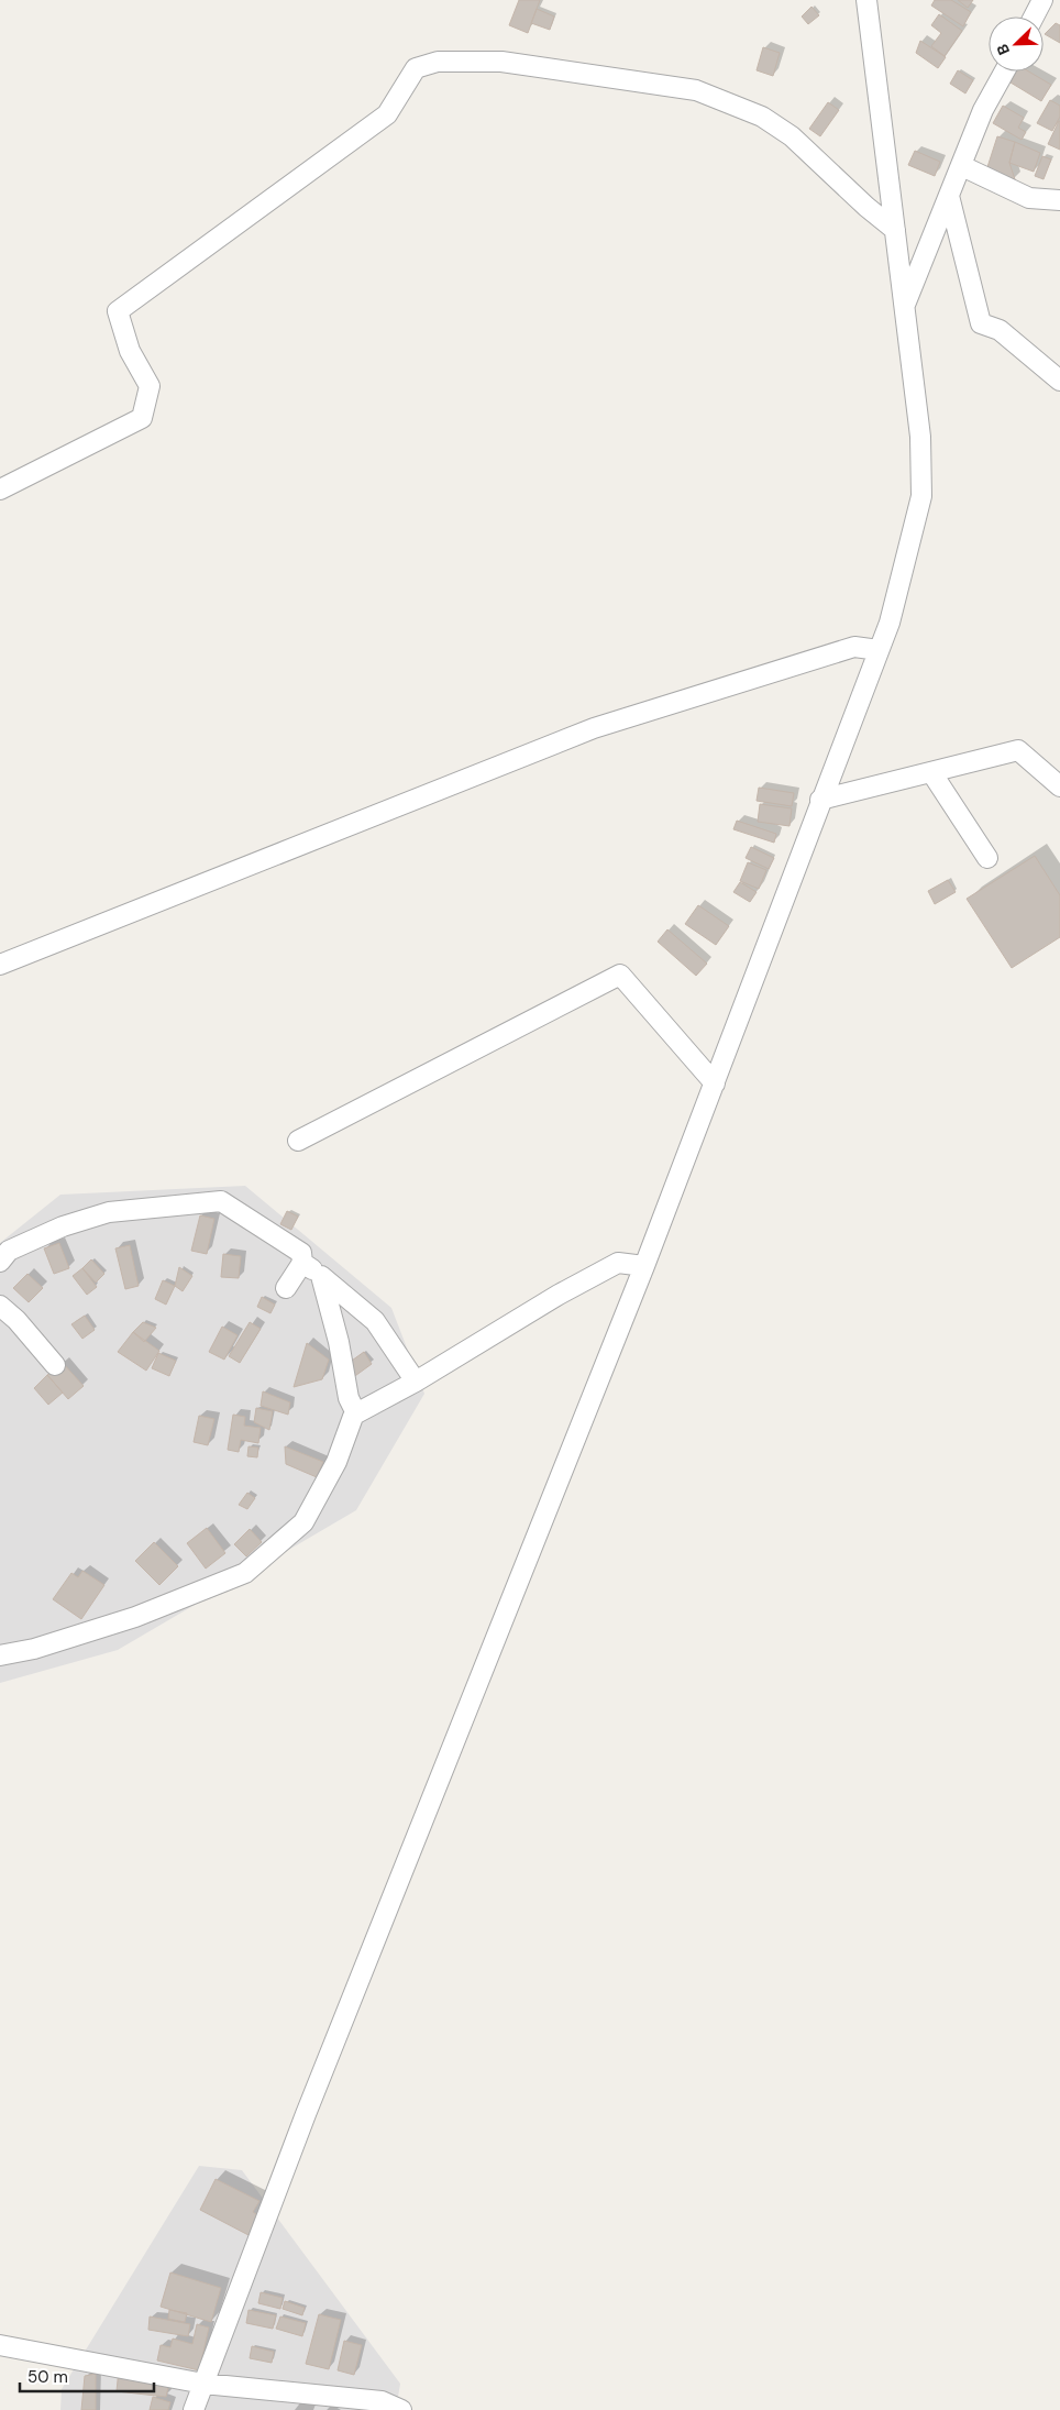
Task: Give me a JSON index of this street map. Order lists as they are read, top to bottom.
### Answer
{
  "scale_bar": "50 m",
  "north": "bottom left"
}
